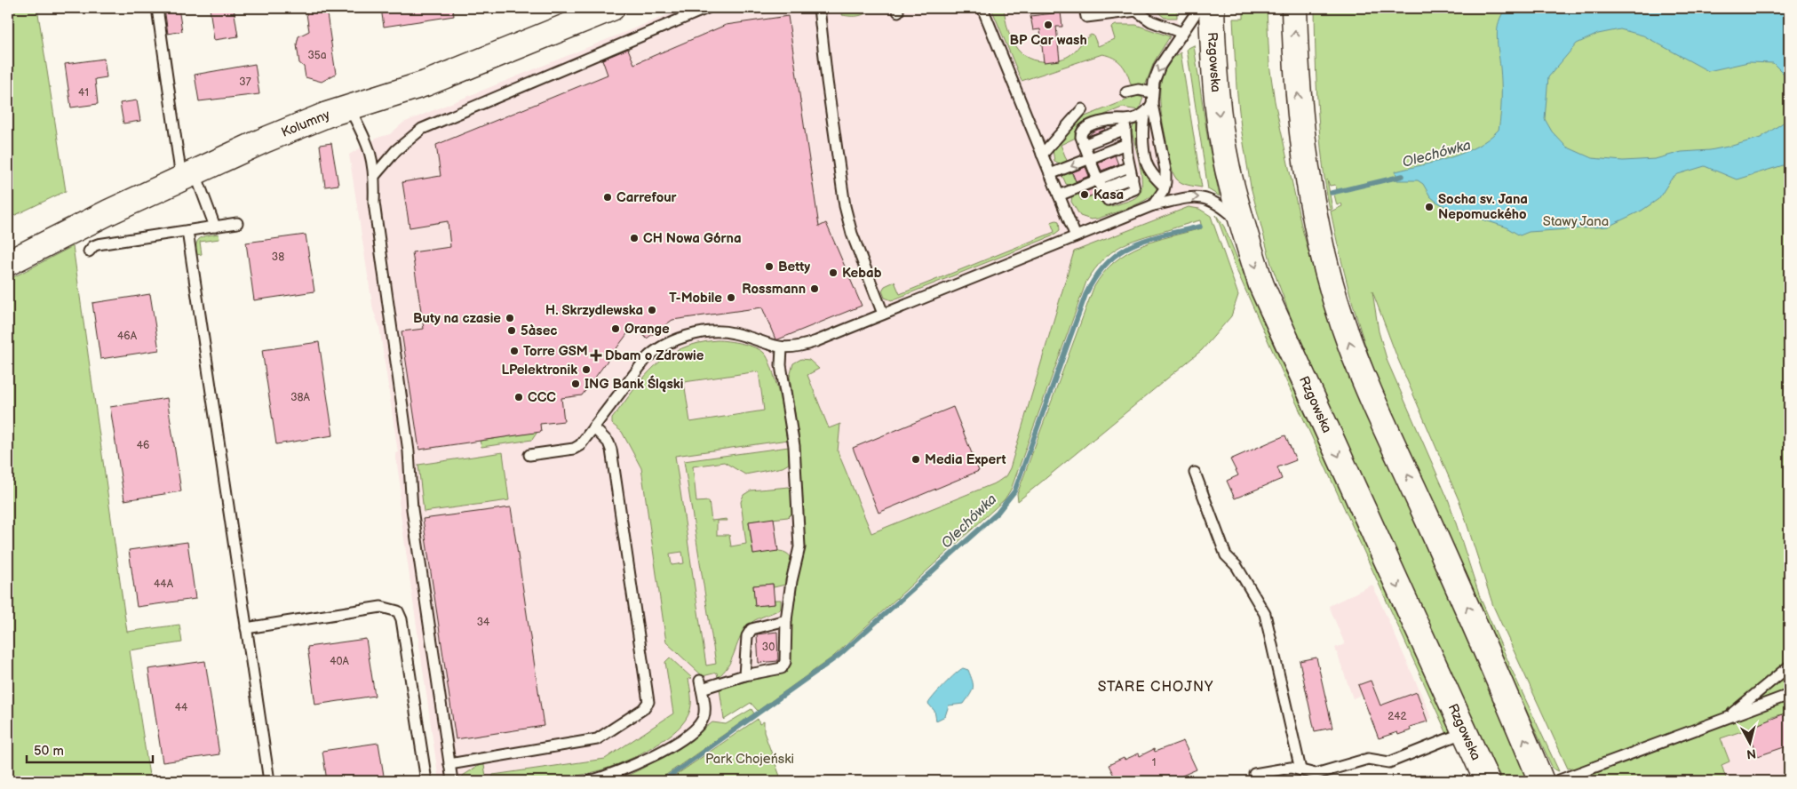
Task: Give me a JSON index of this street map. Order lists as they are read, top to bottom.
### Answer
{
  "streets": {
    "main road": ["Rzgowska", "Kolumny"]
  },
  "districts": ["STARE CHOJNY"],
  "water": ["Olechówka"],
  "parks": ["Stawy Jana", "Park Chojeński"],
  "places": {
    "other": [
      "BP Car wash",
      "Kasa",
      "Carrefour",
      "Socha sv. Jana Nepomuckého",
      "CH Nowa Górna",
      "Betty",
      "Kebab",
      "Rossmann",
      "T-Mobile",
      "H. Skrzydlewska",
      "Buty na czasie",
      "Orange",
      "5àsec",
      "Torre GSM",
      "LPelektronik",
      "ING Bank Śląski",
      "CCC",
      "Media Expert"
    ],
    "health": ["Dbam o Zdrowie"]
  },
  "house_numbers": [
    "35a",
    "37",
    "41",
    "38",
    "46A",
    "38A",
    "46",
    "44A",
    "34",
    "30",
    "40A",
    "44",
    "242",
    "1"
  ],
  "scale_bar": "50 m",
  "north": "bottom"
}
